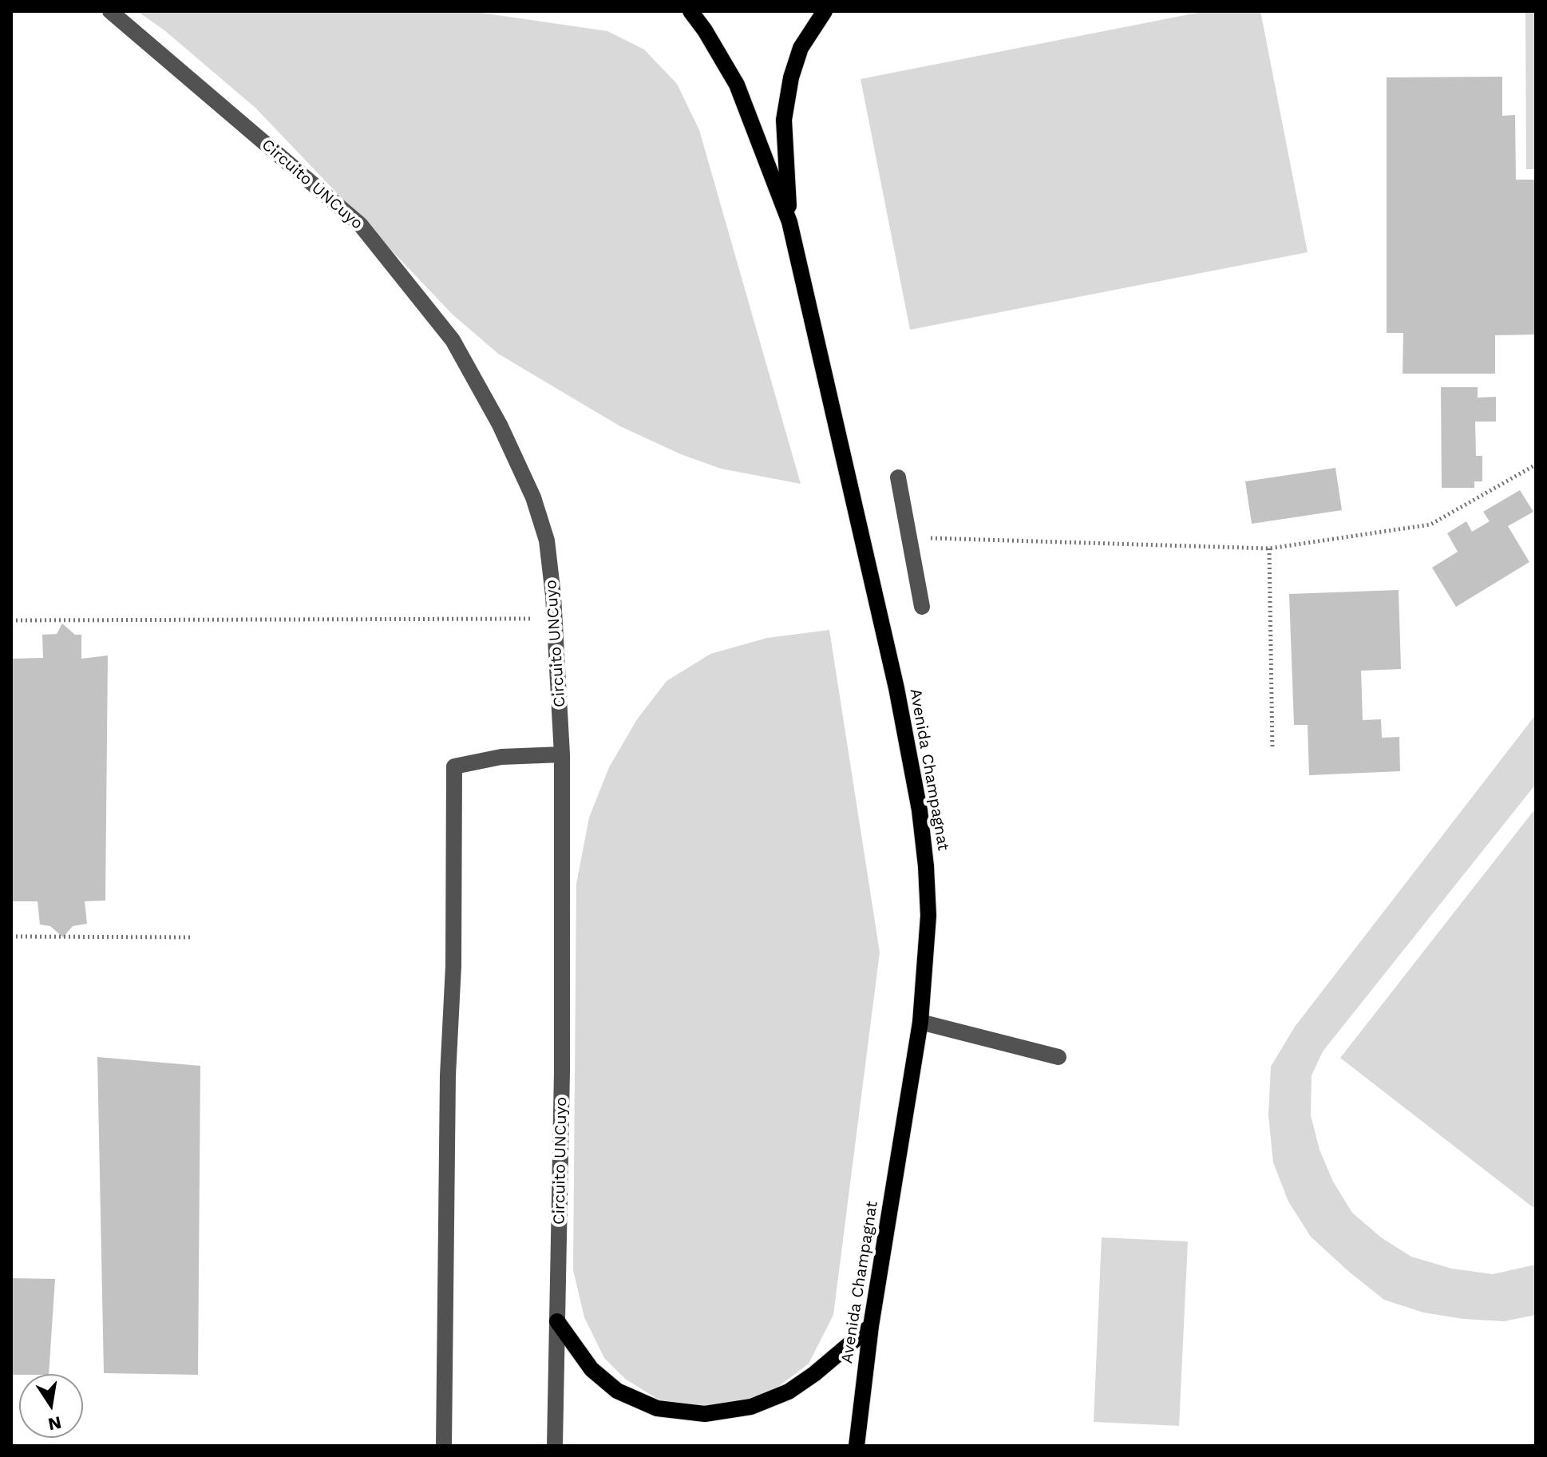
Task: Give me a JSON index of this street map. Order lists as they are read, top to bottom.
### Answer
{
  "streets": {
    "main road": ["Avenida Champagnat"],
    "street": ["Circuito UNCuyo"]
  },
  "north": "bottom"
}
